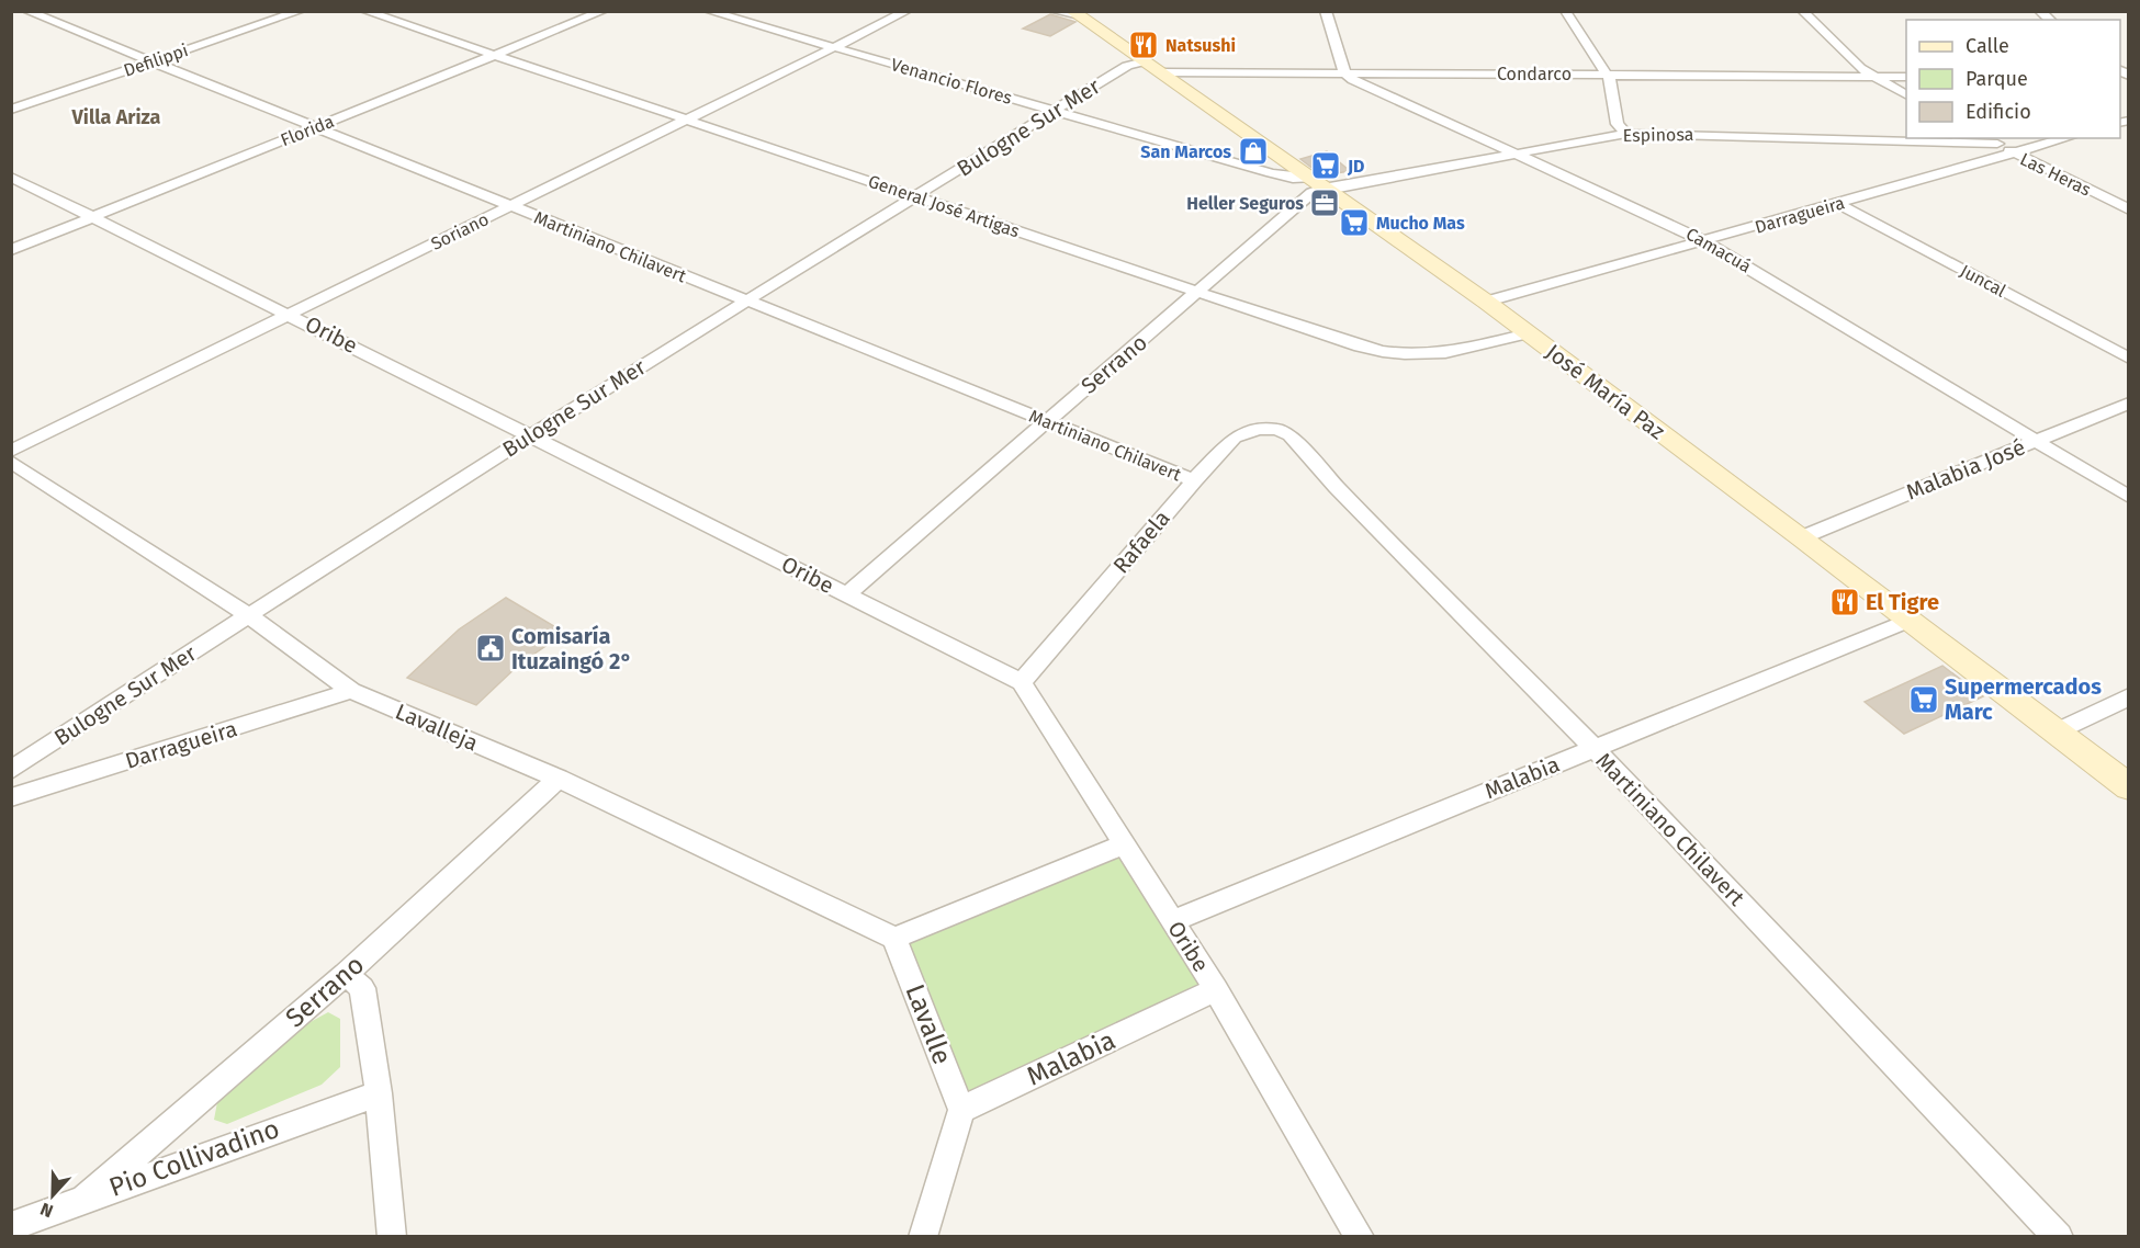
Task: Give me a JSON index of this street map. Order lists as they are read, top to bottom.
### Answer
{
  "streets": {
    "street": [
      "Defilippi",
      "Condarco",
      "Venancio Flores",
      "Bulogne Sur Mer",
      "Florida",
      "Espinosa",
      "Las Heras",
      "General José Artigas",
      "Darragueira",
      "Soriano",
      "Martiniano Chilavert",
      "Camacuá",
      "Juncal",
      "Oribe",
      "Serrano",
      "José María Paz",
      "Malabia José",
      "Rafaela",
      "Lavalleja",
      "Malabia",
      "Lavalle",
      "Pio Collivadino"
    ]
  },
  "crossings": [
    ["Defilippi", "Martiniano Chilavert"],
    ["Condarco", "Camacuá"],
    ["Condarco", "José María Paz"],
    ["Venancio Flores", "Bulogne Sur Mer"],
    ["Venancio Flores", "Espinosa"],
    ["Venancio Flores", "Soriano"],
    ["Venancio Flores", "Serrano"],
    ["Venancio Flores", "José María Paz"],
    ["Bulogne Sur Mer", "General José Artigas"],
    ["Bulogne Sur Mer", "Martiniano Chilavert"],
    ["Bulogne Sur Mer", "Oribe"],
    ["Bulogne Sur Mer", "José María Paz"],
    ["Bulogne Sur Mer", "Lavalleja"],
    ["Florida", "General José Artigas"],
    ["Florida", "Martiniano Chilavert"],
    ["Florida", "Oribe"],
    ["Espinosa", "Las Heras"],
    ["Espinosa", "Camacuá"],
    ["Espinosa", "Serrano"],
    ["Espinosa", "José María Paz"],
    ["Las Heras", "Darragueira"],
    ["General José Artigas", "Soriano"],
    ["General José Artigas", "Serrano"],
    ["General José Artigas", "José María Paz"],
    ["Darragueira", "Camacuá"],
    ["Darragueira", "Juncal"],
    ["Darragueira", "José María Paz"],
    ["Darragueira", "Lavalleja"],
    ["Soriano", "Martiniano Chilavert"],
    ["Soriano", "Oribe"],
    ["Martiniano Chilavert", "Serrano"],
    ["Martiniano Chilavert", "Rafaela"],
    ["Martiniano Chilavert", "Malabia"],
    ["Camacuá", "Malabia José"],
    ["Oribe", "Serrano"],
    ["Oribe", "Rafaela"],
    ["Oribe", "Malabia"],
    ["Serrano", "José María Paz"],
    ["Serrano", "Lavalleja"],
    ["Serrano", "Pio Collivadino"],
    ["José María Paz", "Malabia José"],
    ["José María Paz", "Malabia"],
    ["Lavalleja", "Lavalle"],
    ["Malabia", "Lavalle"]
  ],
  "districts": ["Villa Ariza"],
  "places": {
    "restaurant": ["Natsushi", "El Tigre"],
    "shop": ["San Marcos"],
    "supermarket": ["JD", "Mucho Mas", "Supermercados Marc"],
    "office": ["Heller Seguros"],
    "public building": ["Comisaría Ituzaingó 2°"]
  },
  "legend": ["Calle", "Parque", "Edificio"],
  "north": "bottom"
}
